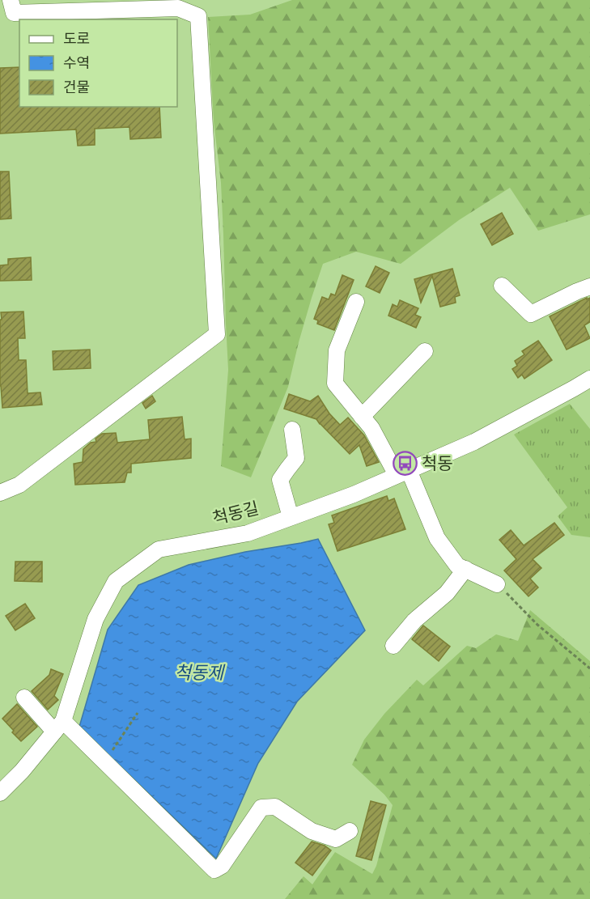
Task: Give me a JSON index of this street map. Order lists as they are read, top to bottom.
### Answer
{
  "streets": {
    "street": ["척동길"]
  },
  "water": ["척동제"],
  "places": {
    "bus stop": ["척동"]
  },
  "legend": ["도로", "수역", "건물"]
}
